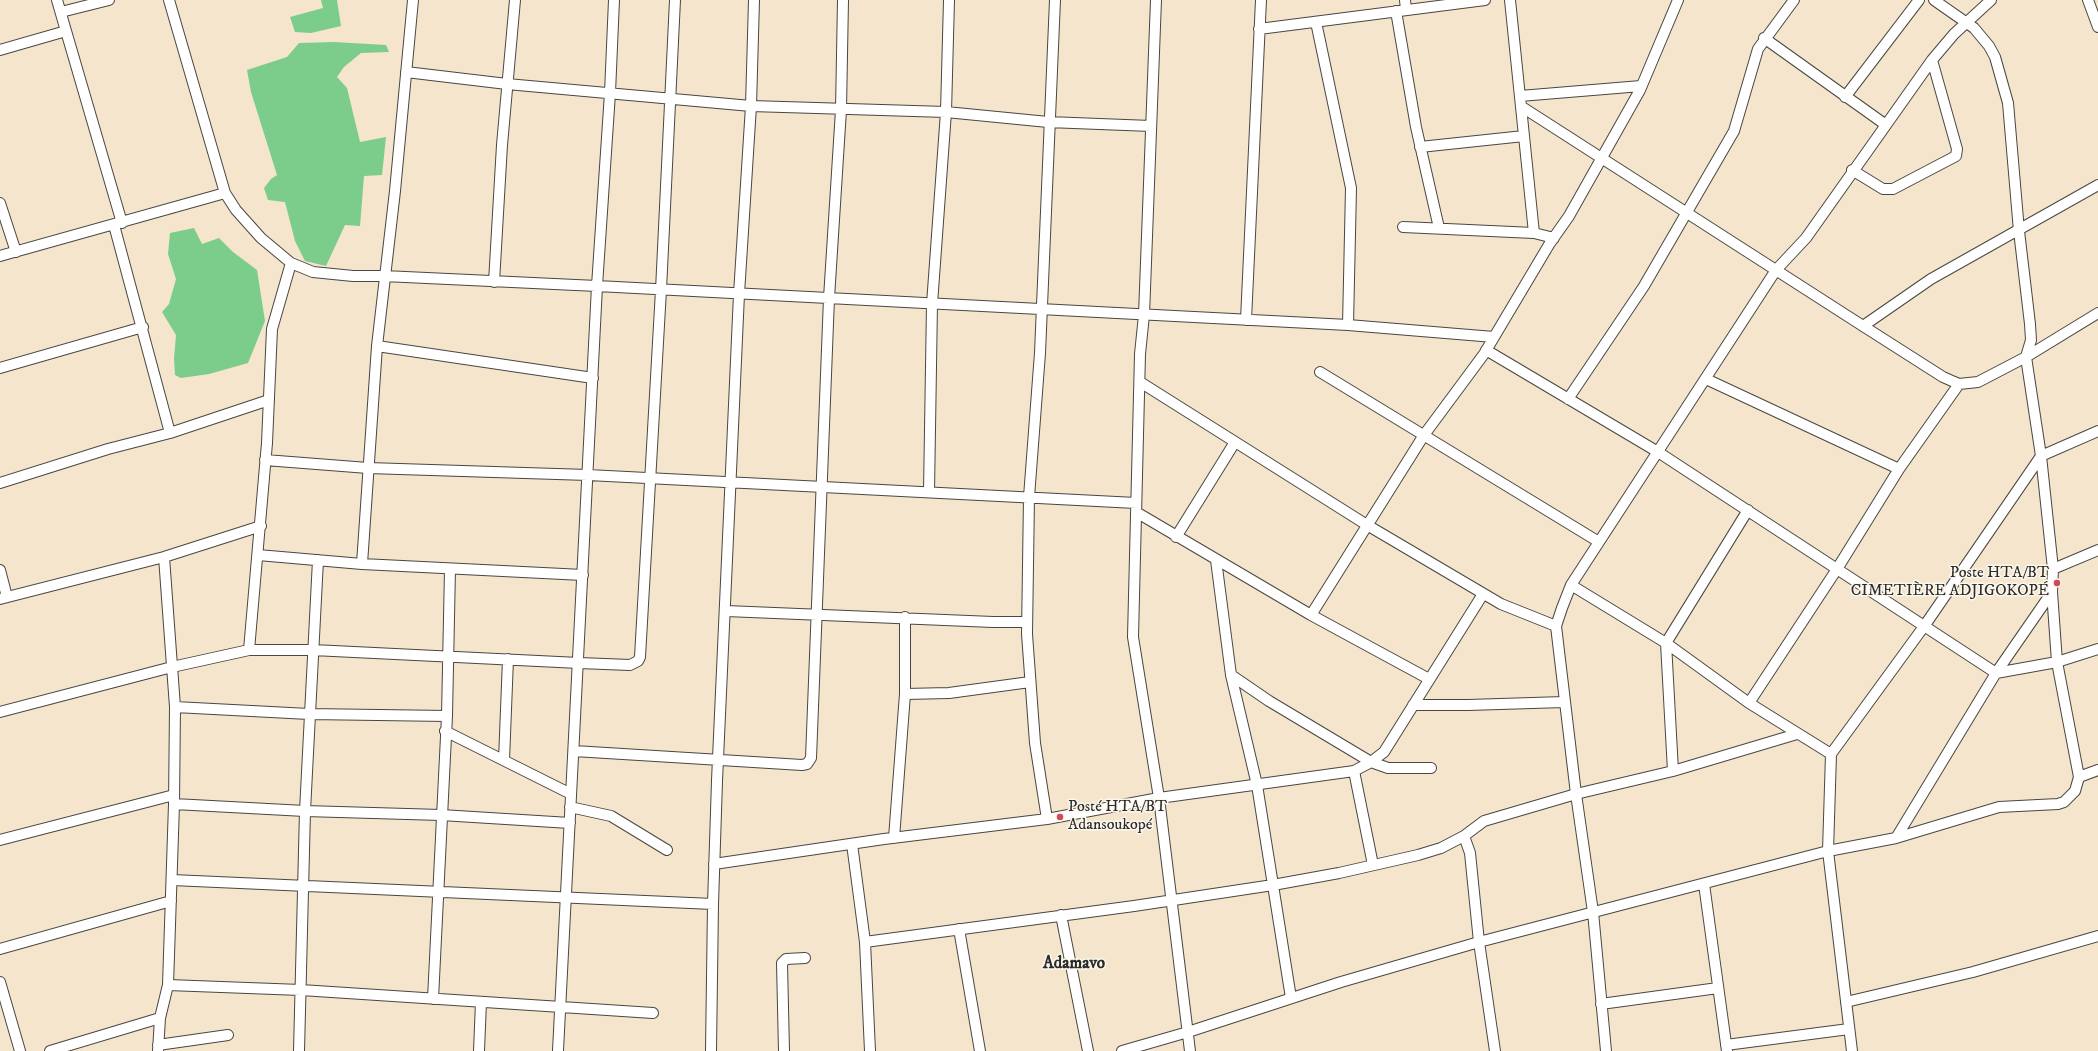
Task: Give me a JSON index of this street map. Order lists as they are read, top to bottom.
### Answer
{
  "districts": ["Adamavo"],
  "places": ["Poste HTA/BT CIMETIÈRE ADJIGOKOPÉ", "Posté HTA/BT Adansoukopé"]
}
